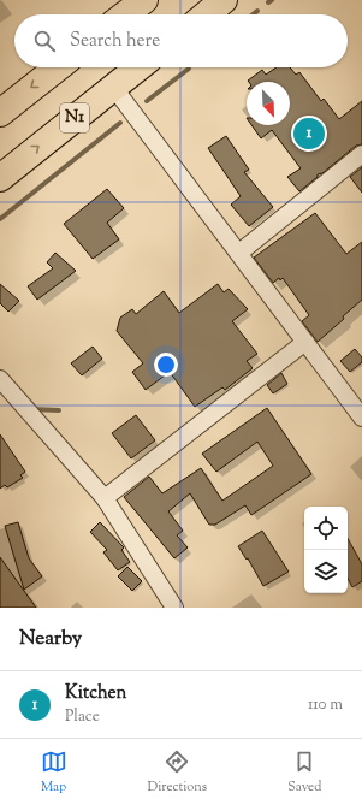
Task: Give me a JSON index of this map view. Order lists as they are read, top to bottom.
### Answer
{
  "streets": {
    "highway": ["N1"]
  },
  "north": "bottom right",
  "page": {
    "search": "Search here",
    "pins": "1",
    "heading": "Nearby",
    "list": [
      {
        "mark": "1",
        "name": "Kitchen",
        "note": "Place",
        "value": "110 m"
      }
    ],
    "nav": ["Map", "Directions", "Saved"]
  }
}
